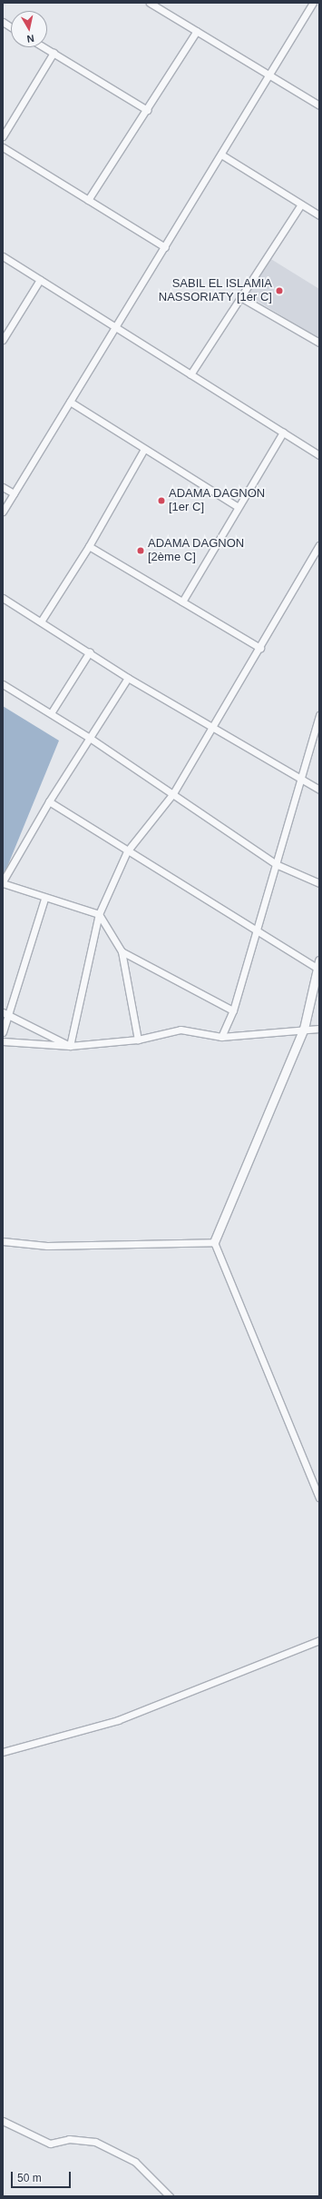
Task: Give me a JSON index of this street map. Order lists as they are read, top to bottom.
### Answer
{
  "places": ["SABIL EL ISLAMIA NASSORIATY [1er C]", "ADAMA DAGNON [1er C]", "ADAMA DAGNON [2ème C]"],
  "scale_bar": "50 m",
  "north": "bottom"
}
